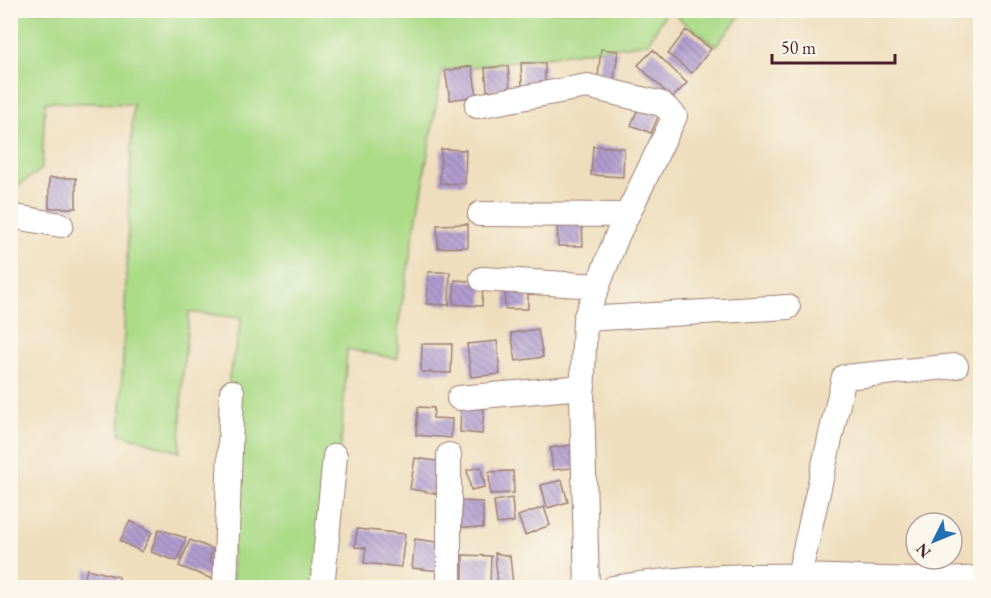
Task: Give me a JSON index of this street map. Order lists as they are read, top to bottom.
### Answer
{
  "scale_bar": "50 m",
  "north": "bottom left"
}
